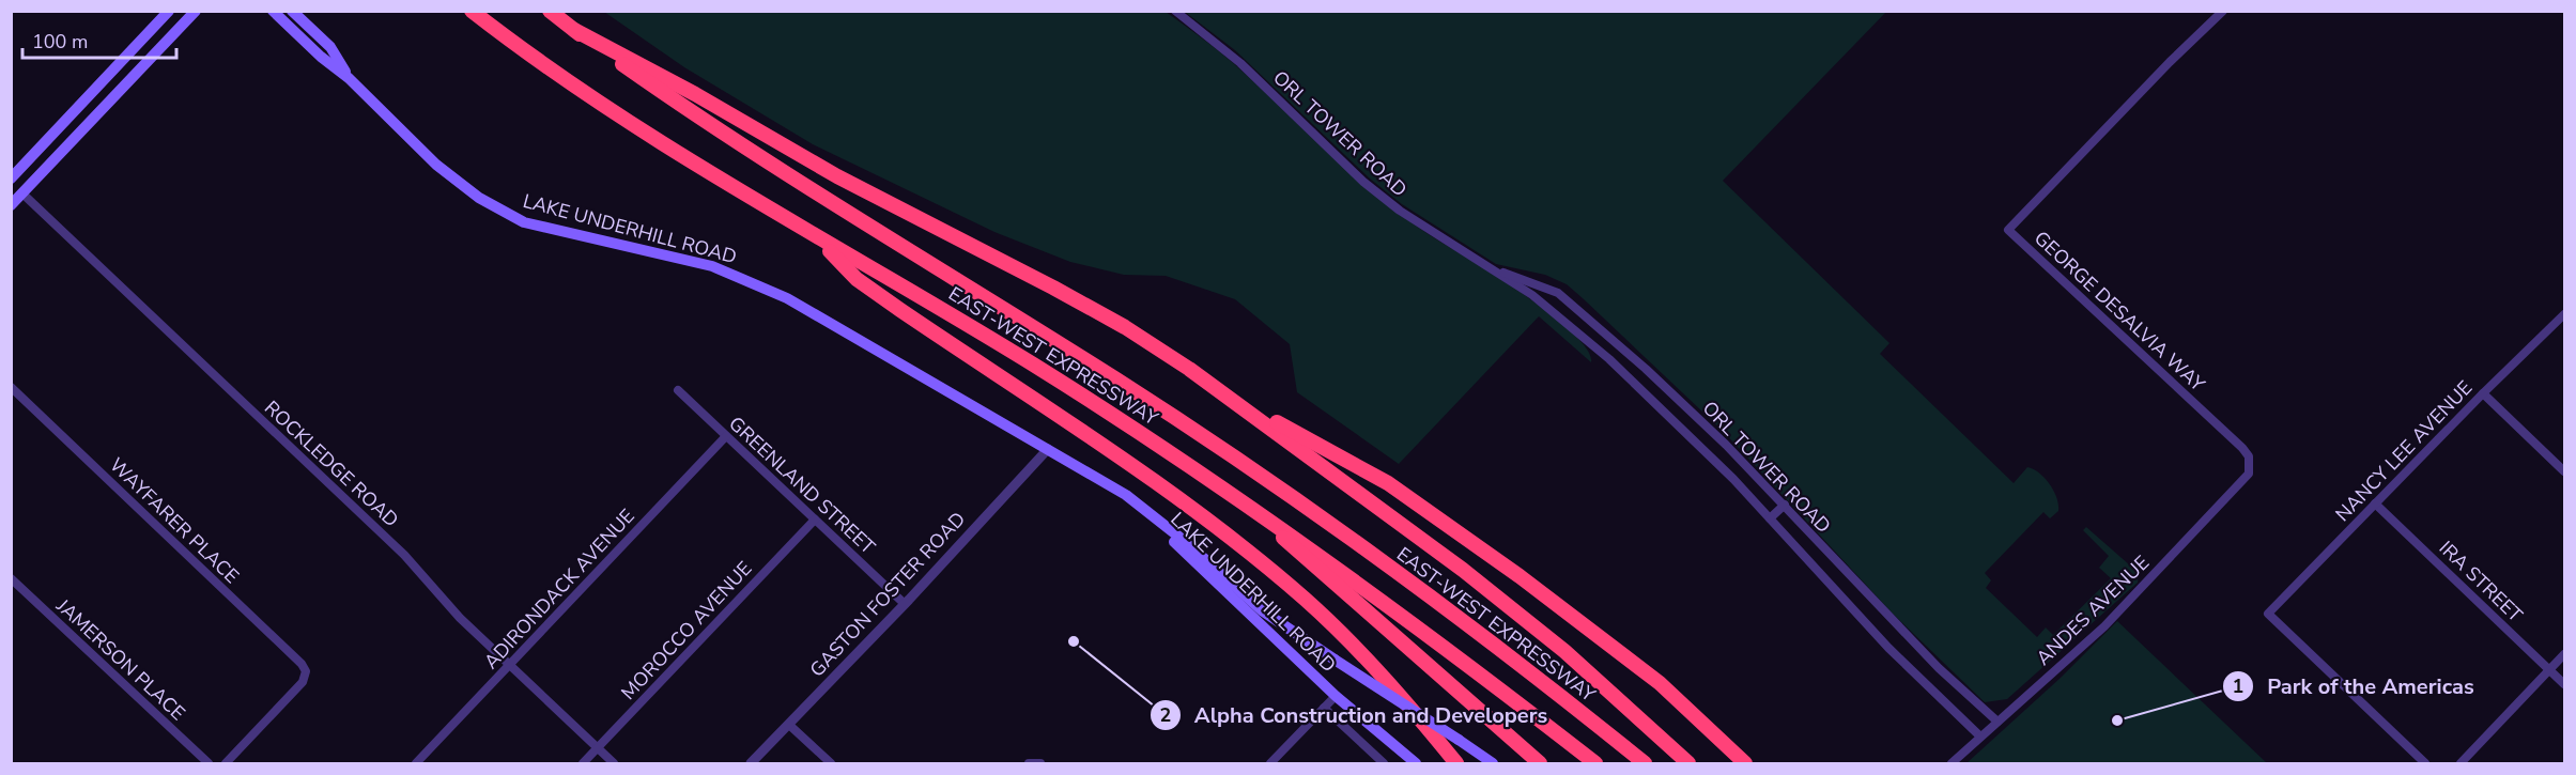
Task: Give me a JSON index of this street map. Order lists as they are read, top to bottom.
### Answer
{
  "streets": {
    "highway": ["EAST-WEST EXPRESSWAY"],
    "main road": ["LAKE UNDERHILL ROAD"],
    "street": [
      "ORL TOWER ROAD",
      "GEORGE DESALVIA WAY",
      "NANCY LEE AVENUE",
      "ROCKLEDGE ROAD",
      "GREENLAND STREET",
      "WAYFARER PLACE",
      "IRA STREET",
      "ADIRONDACK AVENUE",
      "GASTON FOSTER ROAD",
      "ANDES AVENUE",
      "MOROCCO AVENUE",
      "JAMERSON PLACE"
    ]
  },
  "crossings": [
    ["ORL TOWER ROAD", "ANDES AVENUE"],
    ["LAKE UNDERHILL ROAD", "GASTON FOSTER ROAD"],
    ["GEORGE DESALVIA WAY", "ANDES AVENUE"],
    ["NANCY LEE AVENUE", "IRA STREET"],
    ["ROCKLEDGE ROAD", "ADIRONDACK AVENUE"],
    ["ROCKLEDGE ROAD", "MOROCCO AVENUE"],
    ["GREENLAND STREET", "ADIRONDACK AVENUE"],
    ["GREENLAND STREET", "GASTON FOSTER ROAD"],
    ["GREENLAND STREET", "MOROCCO AVENUE"]
  ],
  "places": ["Alpha Construction and Developers", "Park of the Americas"],
  "scale_bar": "100 m"
}
